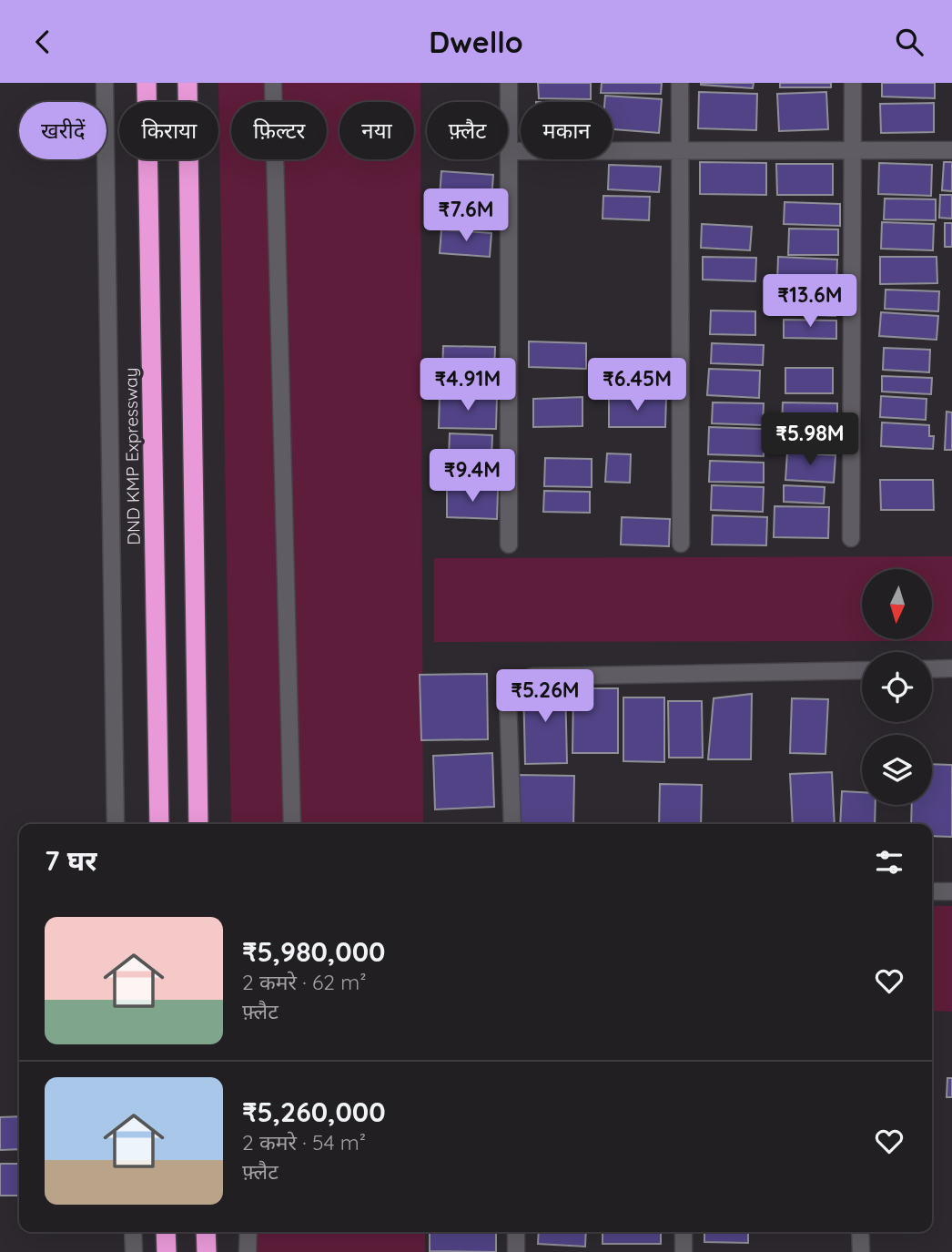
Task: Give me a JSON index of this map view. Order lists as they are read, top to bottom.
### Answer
{
  "streets": {
    "highway": ["DND KMP Expressway"]
  },
  "north": "bottom",
  "page": {
    "header": "Dwello",
    "chip": [
      "खरीदें",
      "किराया",
      "फ़िल्टर",
      "नया",
      "फ़्लैट",
      "मकान"
    ],
    "price": [
      "₹7.6M",
      "₹13.6M",
      "₹4.91M",
      "₹6.45M",
      "₹5.98M",
      "₹9.4M",
      "₹5.26M"
    ],
    "heading": "7 घर",
    "list": [
      {
        "name": "₹5,980,000",
        "note": "2 कमरे · 62 m² · फ़्लैट"
      },
      {
        "name": "₹5,260,000",
        "note": "2 कमरे · 54 m² · फ़्लैट"
      }
    ]
  }
}
